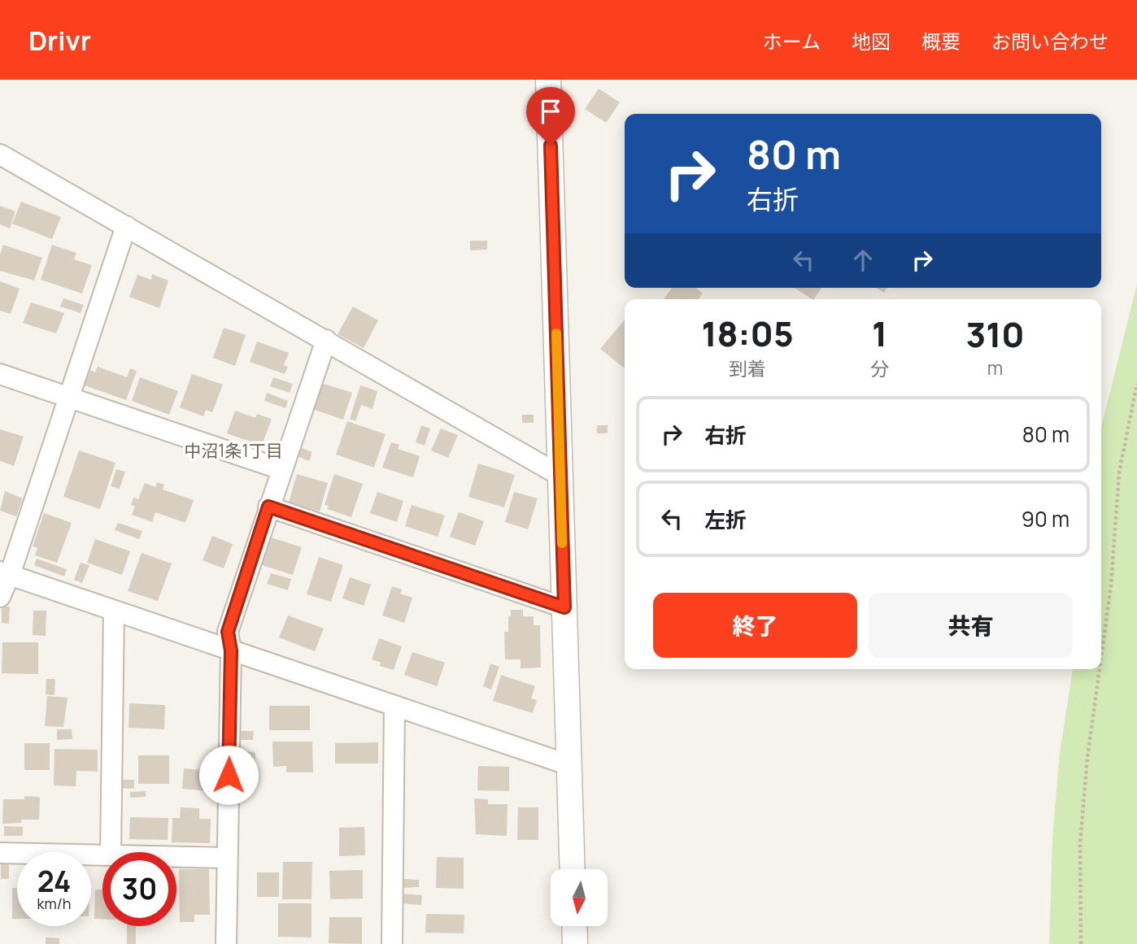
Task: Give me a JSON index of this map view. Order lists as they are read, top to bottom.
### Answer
{
  "districts": ["中沼1条1丁目"],
  "north": "bottom",
  "page": {
    "header": "Drivr",
    "nav": [
      "ホーム",
      "地図",
      "概要",
      "お問い合わせ"
    ],
    "turn": ["80 m", "右折"],
    "eta": [
      "18:05",
      "到着",
      "1",
      "分",
      "310",
      "m"
    ],
    "list": [
      {
        "name": "右折",
        "value": "80 m"
      },
      {
        "name": "左折",
        "value": "90 m"
      }
    ],
    "buttons": ["終了", "共有"],
    "speed": "24 km/h",
    "limit": "30"
  }
}
